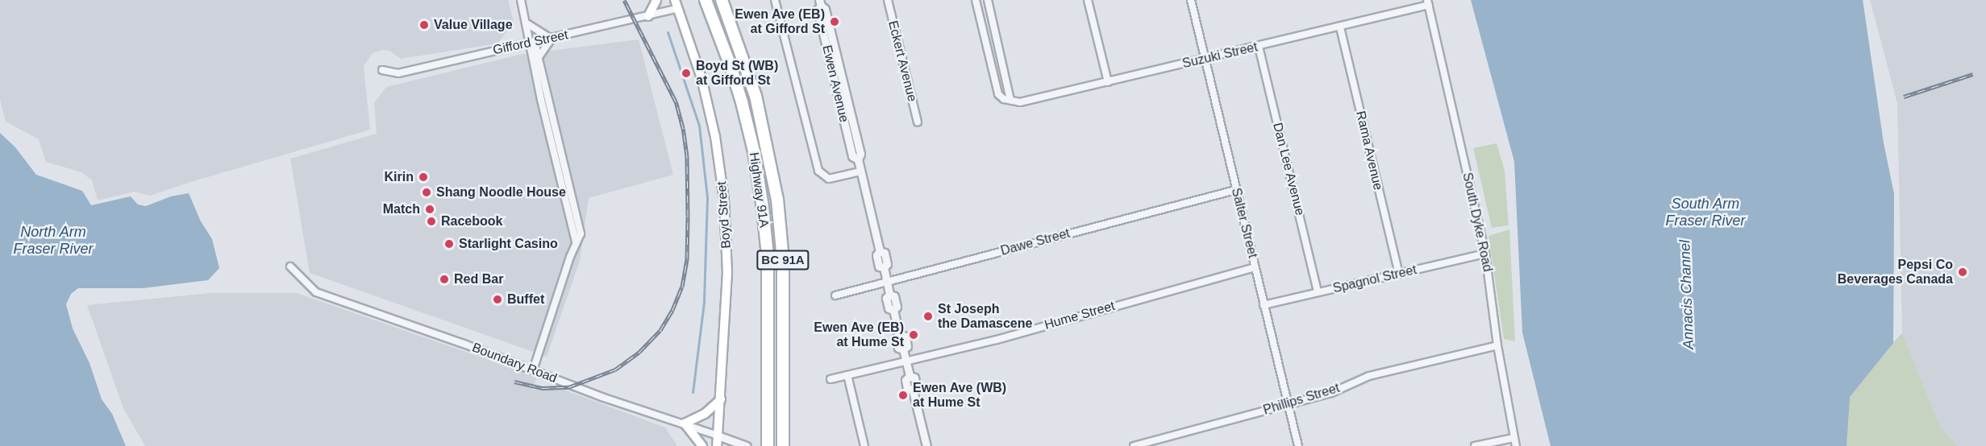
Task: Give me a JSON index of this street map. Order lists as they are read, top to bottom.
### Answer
{
  "streets": {
    "highway": ["Highway 91A", "BC 91A"],
    "main road": ["Boyd Street"],
    "street": [
      "Gifford Street",
      "Suzuki Street",
      "Eckert Avenue",
      "Ewen Avenue",
      "Rama Avenue",
      "Dan Lee Avenue",
      "South Dyke Road",
      "Salter Street",
      "Dawe Street",
      "Spagnol Street",
      "Hume Street",
      "Boundary Road",
      "Phillips Street"
    ]
  },
  "crossings": [
    ["Gifford Street", "Boyd Street"],
    ["Suzuki Street", "Rama Avenue"],
    ["Suzuki Street", "Dan Lee Avenue"],
    ["Suzuki Street", "South Dyke Road"],
    ["Suzuki Street", "Salter Street"],
    ["Ewen Avenue", "Dawe Street"],
    ["Ewen Avenue", "Hume Street"],
    ["Rama Avenue", "Spagnol Street"],
    ["Dan Lee Avenue", "Spagnol Street"],
    ["Boyd Street", "Boundary Road"],
    ["South Dyke Road", "Spagnol Street"],
    ["South Dyke Road", "Phillips Street"],
    ["Salter Street", "Dawe Street"],
    ["Salter Street", "Spagnol Street"],
    ["Salter Street", "Hume Street"],
    ["Salter Street", "Phillips Street"]
  ],
  "water": ["South Arm Fraser River", "North Arm Fraser River", "Annacis Channel"],
  "places": [
    "Ewen Ave (EB) at Gifford St",
    "Value Village",
    "Boyd St (WB) at Gifford St",
    "Kirin",
    "Shang Noodle House",
    "Match",
    "Racebook",
    "Starlight Casino",
    "Pepsi Co Beverages Canada",
    "Red Bar",
    "Buffet",
    "St Joseph the Damascene",
    "Ewen Ave (EB) at Hume St",
    "Ewen Ave (WB) at Hume St"
  ]
}
